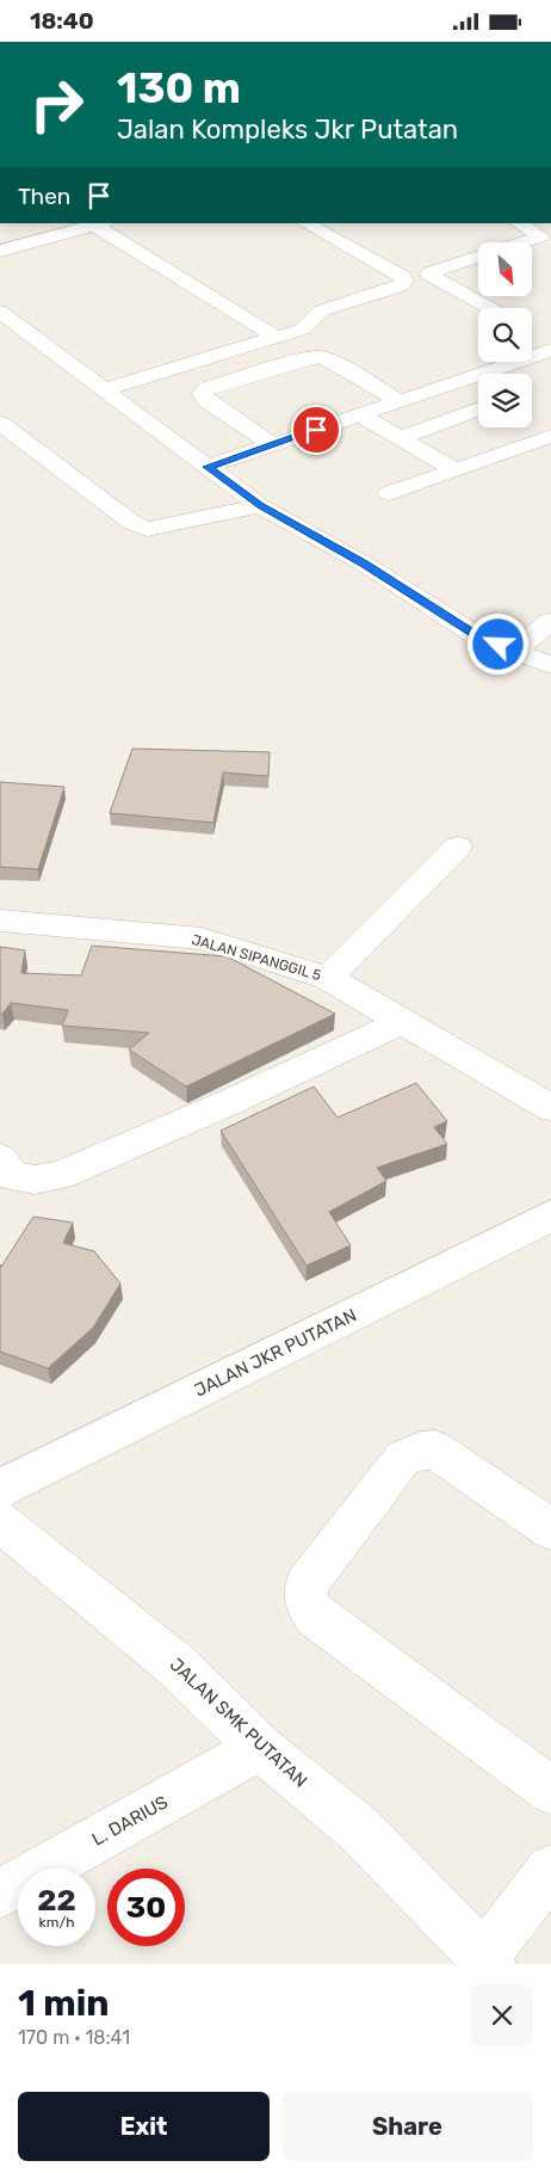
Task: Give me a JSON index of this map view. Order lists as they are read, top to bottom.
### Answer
{
  "streets": {
    "street": [
      "JALAN SIPANGGIL 5",
      "JALAN JKR PUTATAN",
      "JALAN SMK PUTATAN",
      "L. DARIUS"
    ]
  },
  "crossings": [
    ["JALAN SMK PUTATAN", "L. DARIUS"]
  ],
  "north": "bottom right",
  "page": {
    "status": "18:40",
    "turn": ["130 m", "Jalan Kompleks Jkr Putatan"],
    "then": "Then",
    "speed": "22 km/h",
    "limit": "30",
    "heading": ["1 min", "170 m · 18:41"],
    "buttons": ["Exit", "Share"]
  }
}
